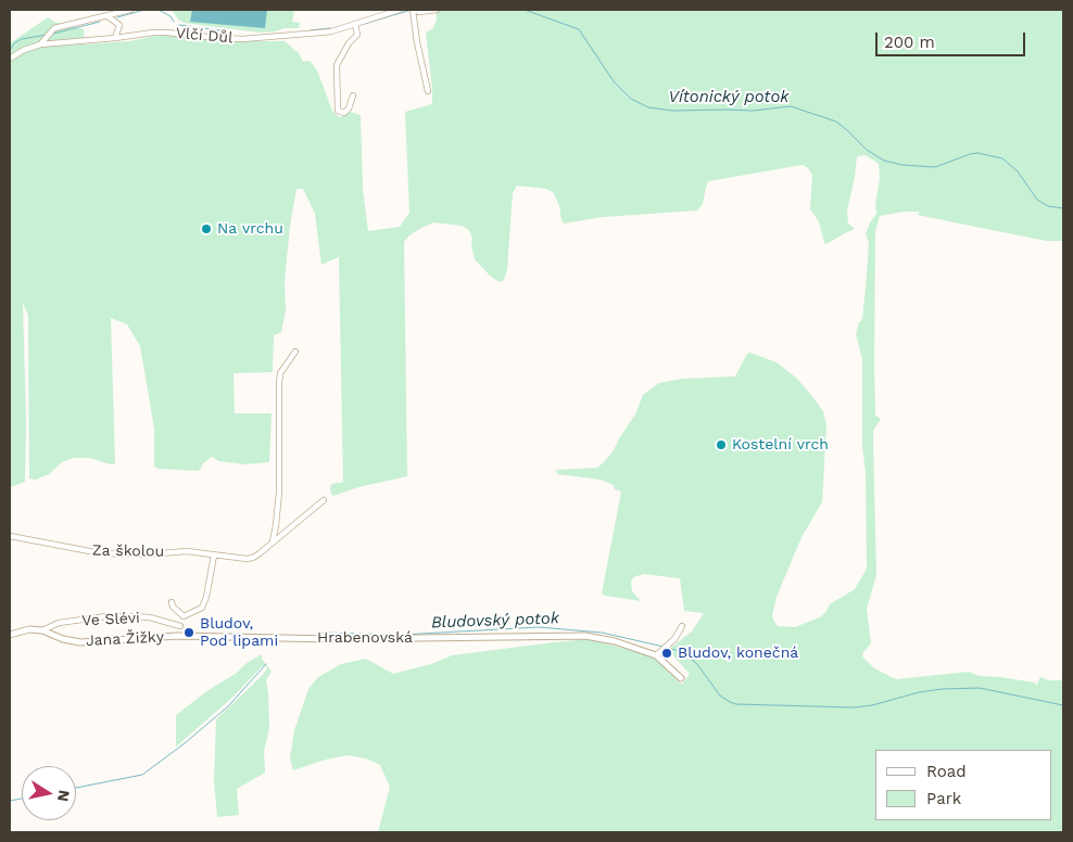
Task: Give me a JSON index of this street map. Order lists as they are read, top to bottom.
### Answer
{
  "streets": {
    "street": [
      "Vlčí Důl",
      "Za školou",
      "Ve Slévi",
      "Hrabenovská",
      "Jana Žižky"
    ]
  },
  "crossings": [
    ["Ve Slévi", "Jana Žižky"],
    ["Hrabenovská", "Jana Žižky"]
  ],
  "water": ["Vítonický potok", "Bludovský potok"],
  "places": [
    "Na vrchu",
    "Kostelní vrch",
    "Bludov, Pod lipami",
    "Bludov, konečná"
  ],
  "legend": ["Road", "Park"],
  "scale_bar": "200 m",
  "north": "right"
}
